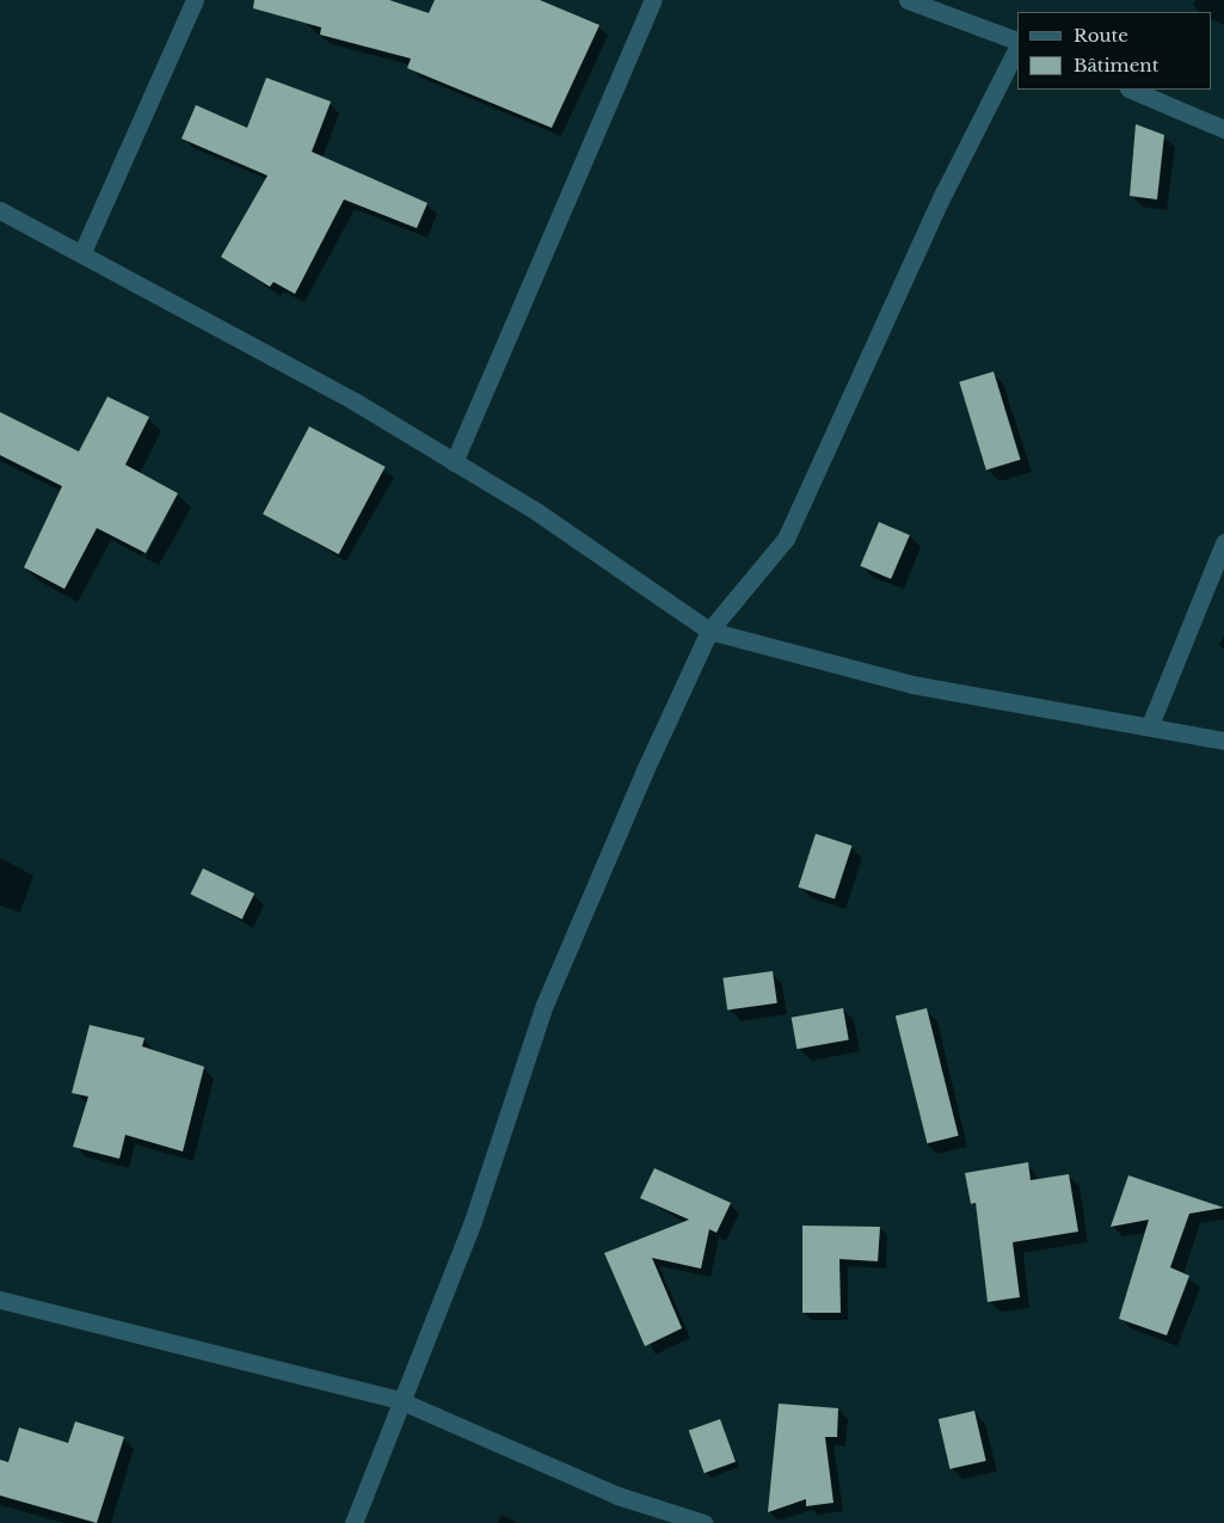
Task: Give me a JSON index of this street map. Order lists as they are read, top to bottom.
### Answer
{
  "legend": ["Route", "Bâtiment"]
}
